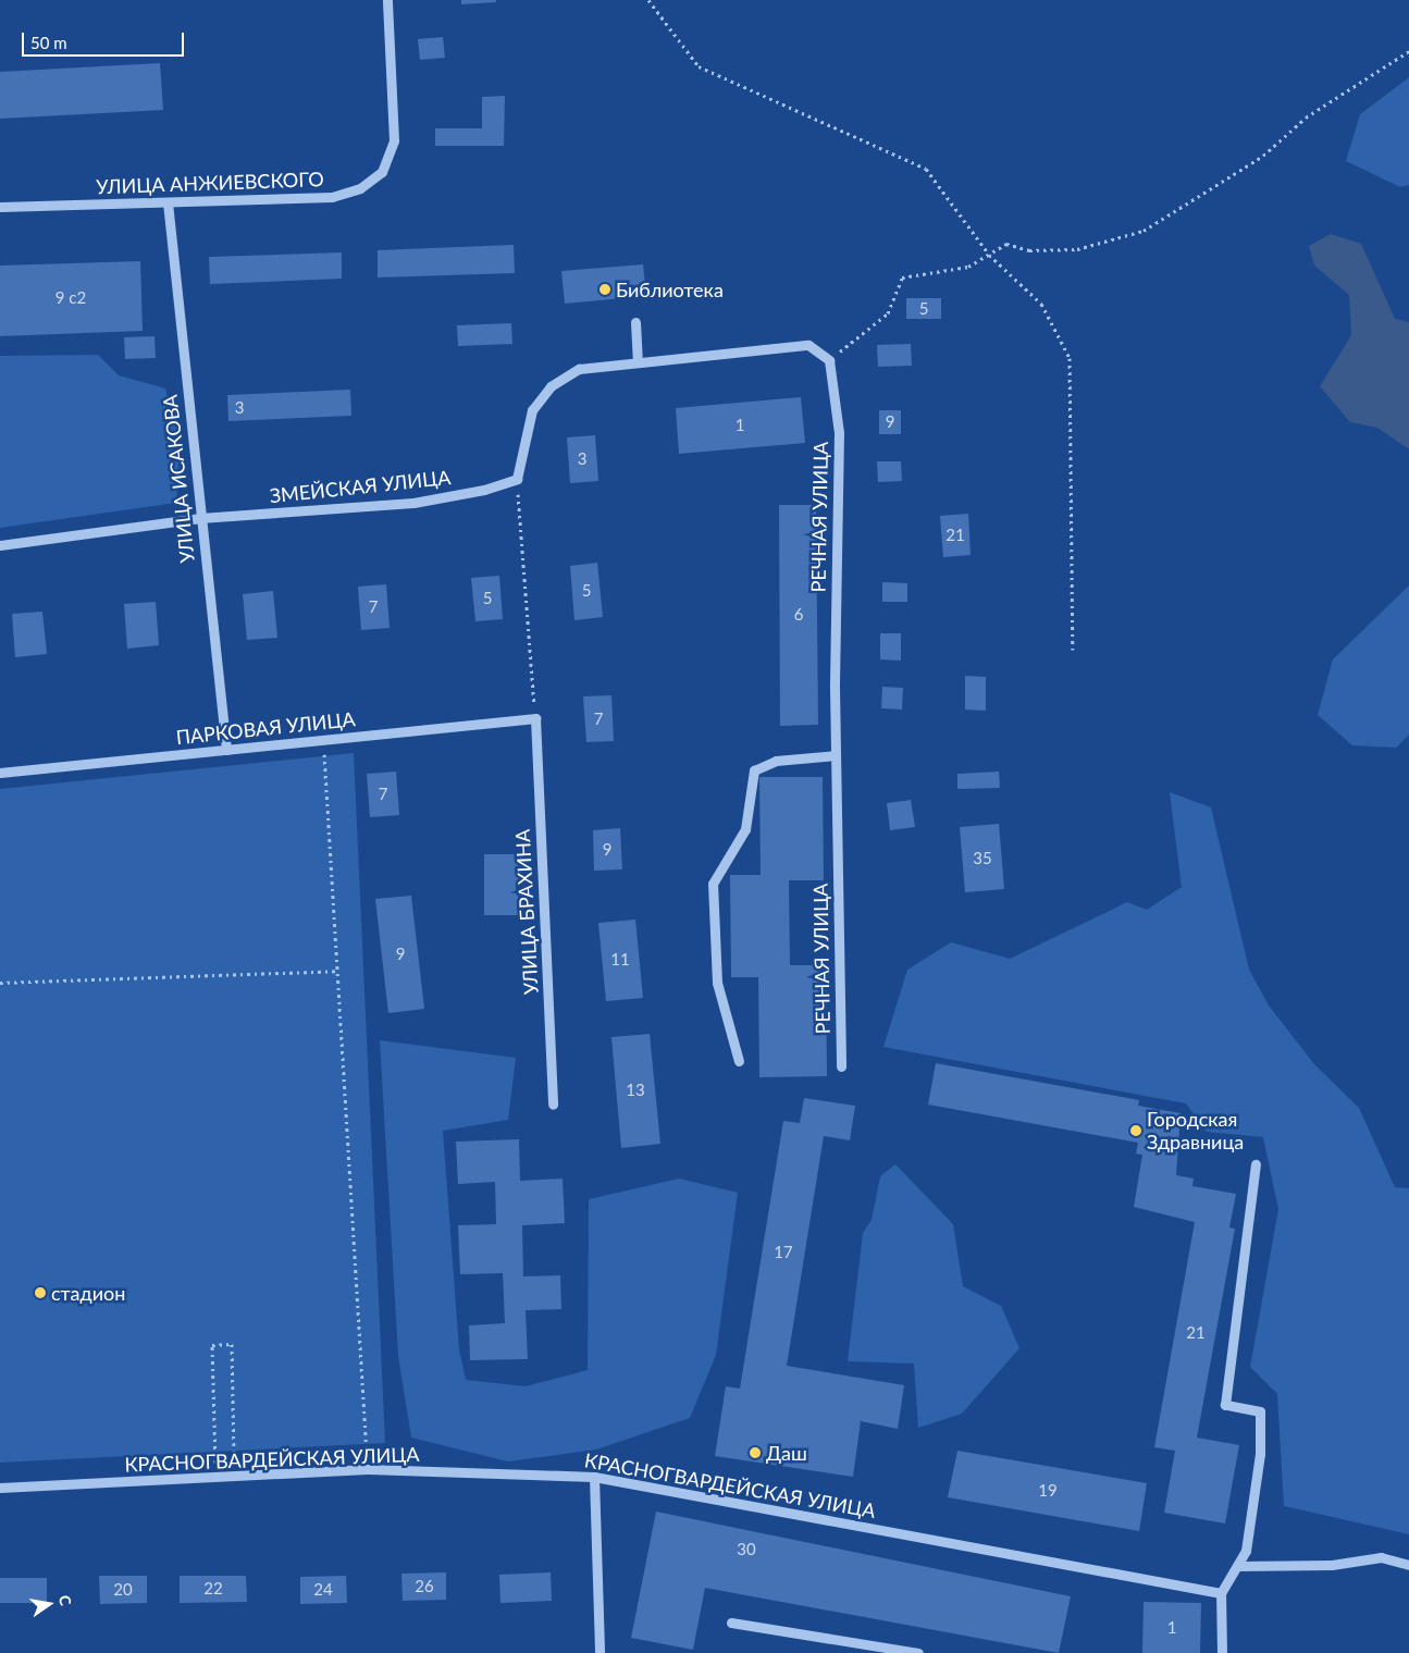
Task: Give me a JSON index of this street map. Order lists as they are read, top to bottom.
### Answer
{
  "streets": {
    "street": [
      "УЛИЦА АНЖИЕВСКОГО",
      "УЛИЦА ИСАКОВА",
      "ЗМЕЙСКАЯ УЛИЦА",
      "РЕЧНАЯ УЛИЦА",
      "ПАРКОВАЯ УЛИЦА",
      "УЛИЦА БРАХИНА",
      "КРАСНОГВАРДЕЙСКАЯ УЛИЦА"
    ]
  },
  "crossings": [
    ["УЛИЦА АНЖИЕВСКОГО", "УЛИЦА ИСАКОВА"],
    ["УЛИЦА ИСАКОВА", "ЗМЕЙСКАЯ УЛИЦА"],
    ["УЛИЦА ИСАКОВА", "ПАРКОВАЯ УЛИЦА"],
    ["ПАРКОВАЯ УЛИЦА", "УЛИЦА БРАХИНА"]
  ],
  "places": [
    "Библиотека",
    "Городская Здравница",
    "стадион",
    "Даш"
  ],
  "house_numbers": [
    "9 с2",
    "5",
    "3",
    "9",
    "1",
    "3",
    "21",
    "5",
    "5",
    "7",
    "6",
    "7",
    "7",
    "9",
    "35",
    "9",
    "11",
    "13",
    "17",
    "21",
    "19",
    "30",
    "26",
    "22",
    "20",
    "24",
    "1"
  ],
  "scale_bar": "50 m",
  "north": "right"
}
